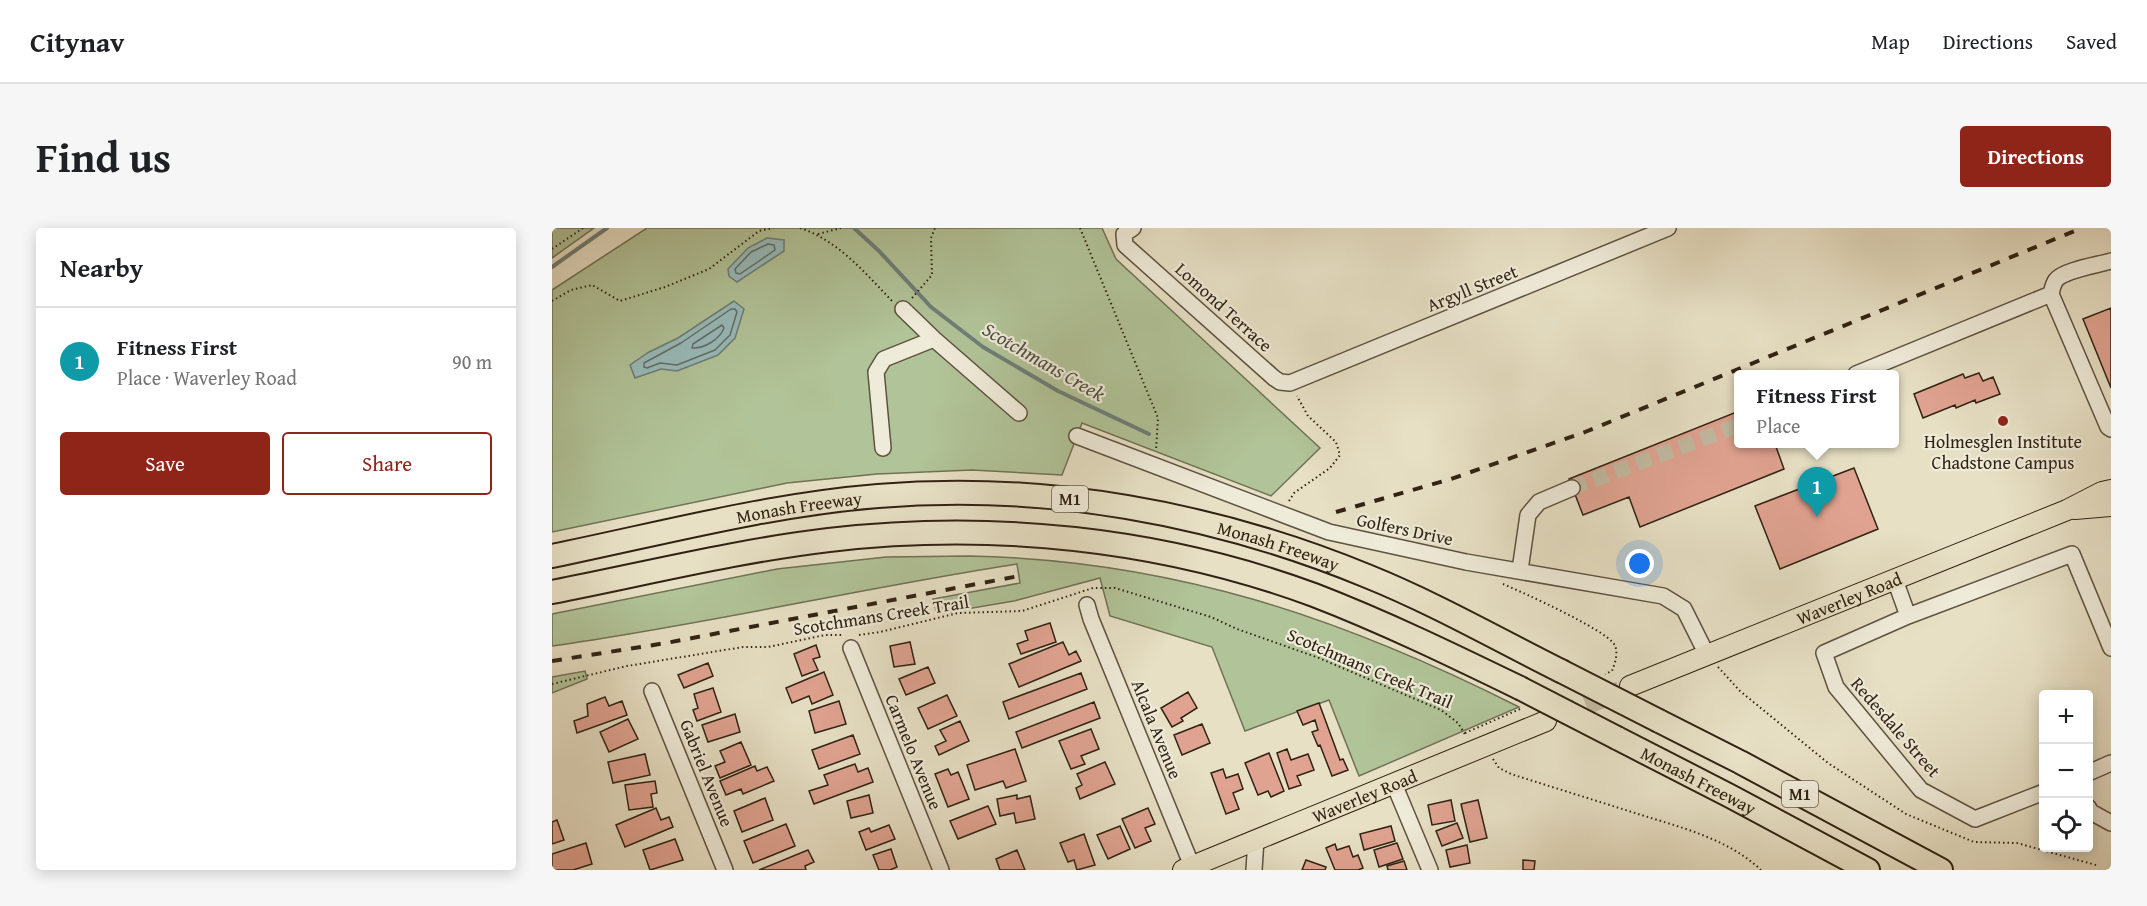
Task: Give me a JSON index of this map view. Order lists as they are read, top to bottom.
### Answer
{
  "streets": {
    "highway": ["M1", "Monash Freeway"],
    "main road": ["Waverley Road"],
    "street": [
      "Argyll Street",
      "Lomond Terrace",
      "Golfers Drive",
      "Redesdale Street",
      "Alcala Avenue",
      "Carmelo Avenue",
      "Gabriel Avenue"
    ],
    "path": ["Scotchmans Creek Trail"]
  },
  "crossings": [
    ["Argyll Street", "Lomond Terrace"],
    ["Golfers Drive", "Waverley Road"],
    ["Waverley Road", "Alcala Avenue"]
  ],
  "water": ["Scotchmans Creek"],
  "places": ["Holmesglen Institute Chadstone Campus"],
  "page": {
    "header": "Citynav",
    "nav": ["Map", "Directions", "Saved"],
    "title": "Find us",
    "buttons": [
      "Directions",
      ["Save", "Share"]
    ],
    "heading": "Nearby",
    "list": [
      {
        "mark": "1",
        "name": "Fitness First",
        "note": "Place · Waverley Road",
        "value": "90 m"
      }
    ],
    "popup": ["Fitness First", "Place"],
    "pins": "1",
    "map_buttons": ["+", "−"]
  }
}
